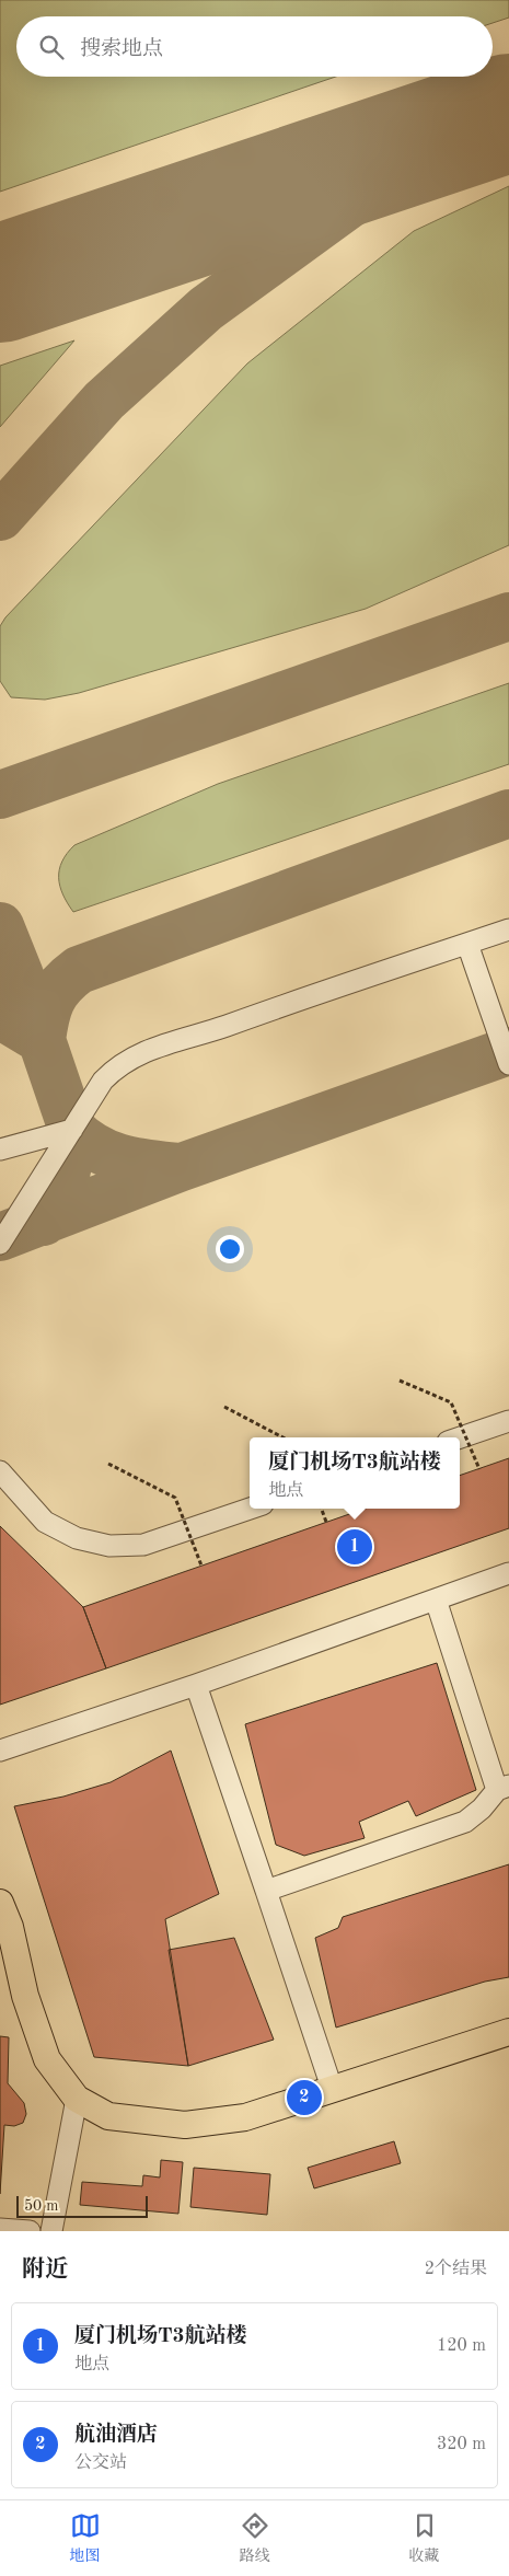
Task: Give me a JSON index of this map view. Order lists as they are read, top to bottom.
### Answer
{
  "scale_bar": "50 m",
  "page": {
    "search": "搜索地点",
    "popup": ["厦门机场T3航站楼", "地点"],
    "pins": ["1", "2"],
    "scale": "50 m",
    "heading": ["附近", "2个结果"],
    "list": [
      {
        "mark": "1",
        "name": "厦门机场T3航站楼",
        "note": "地点",
        "value": "120 m"
      },
      {
        "mark": "2",
        "name": "航油酒店",
        "note": "公交站",
        "value": "320 m"
      }
    ],
    "nav": ["地图", "路线", "收藏"]
  }
}
